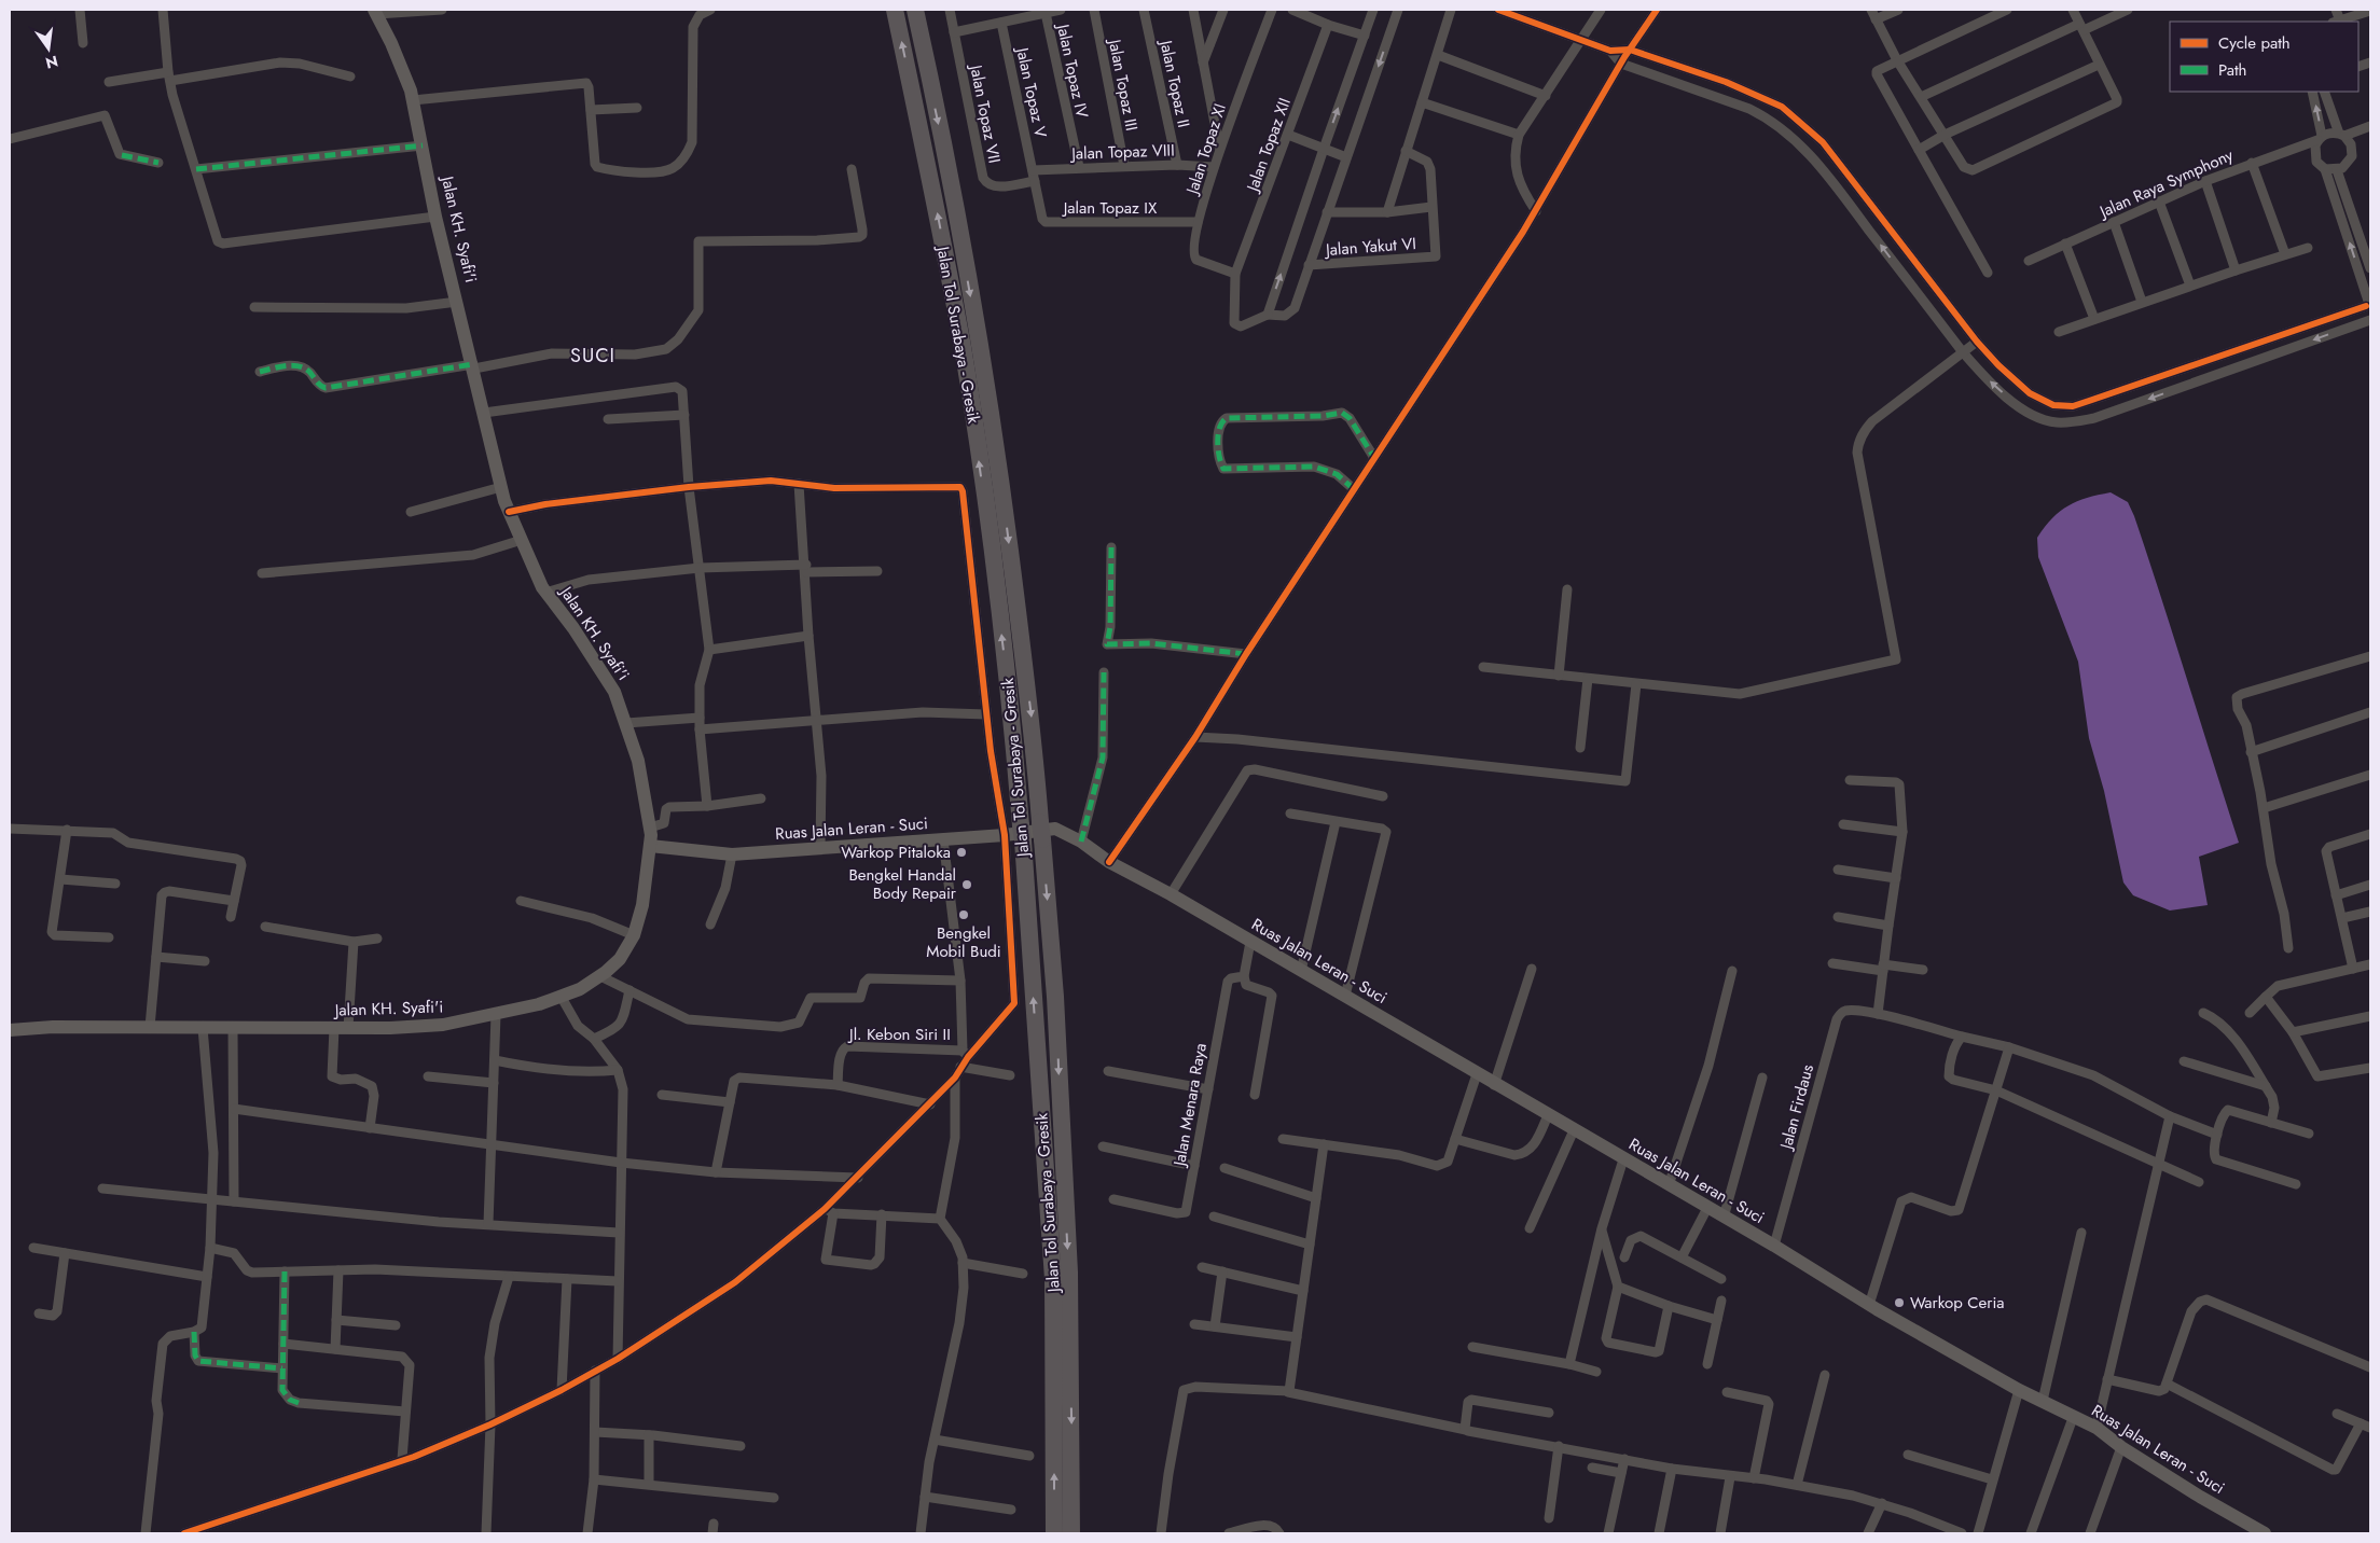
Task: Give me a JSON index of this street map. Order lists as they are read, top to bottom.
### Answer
{
  "streets": {
    "highway": ["Jalan Tol Surabaya - Gresik"],
    "main road": ["Jalan KH. Syafi'i", "Ruas Jalan Leran - Suci"],
    "street": [
      "Jalan Topaz IV",
      "Jalan Topaz II",
      "Jalan Topaz III",
      "Jalan Topaz V",
      "Jalan Topaz VII",
      "Jalan Topaz XII",
      "Jalan Topaz XI",
      "Jalan Topaz VIII",
      "Jalan Raya Symphony",
      "Jalan Topaz IX",
      "Jalan Yakut VI",
      "Jl. Kebon Siri II",
      "Jalan Menara Raya",
      "Jalan Firdaus"
    ]
  },
  "crossings": [
    ["Jalan Topaz IV", "Jalan Topaz VIII"],
    ["Jalan Topaz II", "Jalan Topaz VIII"],
    ["Jalan Topaz III", "Jalan Topaz VIII"],
    ["Jalan Topaz V", "Jalan Topaz VIII"],
    ["Jalan Topaz V", "Jalan Topaz IX"],
    ["Jalan Topaz VII", "Jalan Topaz IX"],
    ["Jalan Topaz XII", "Jalan Topaz XI"],
    ["Jalan Topaz XI", "Jalan Topaz VIII"],
    ["Jalan Topaz XI", "Jalan Topaz IX"],
    ["Jalan Topaz VIII", "Jalan Topaz IX"],
    ["Jalan KH. Syafi'i", "Ruas Jalan Leran - Suci"],
    ["Jalan Tol Surabaya - Gresik", "Ruas Jalan Leran - Suci"],
    ["Ruas Jalan Leran - Suci", "Jalan Firdaus"]
  ],
  "districts": ["SUCI"],
  "places": [
    "Warkop Pitaloka",
    "Bengkel Handal Body Repair",
    "Bengkel Mobil Budi",
    "Warkop Ceria"
  ],
  "legend": ["Cycle path", "Path"],
  "north": "bottom"
}
